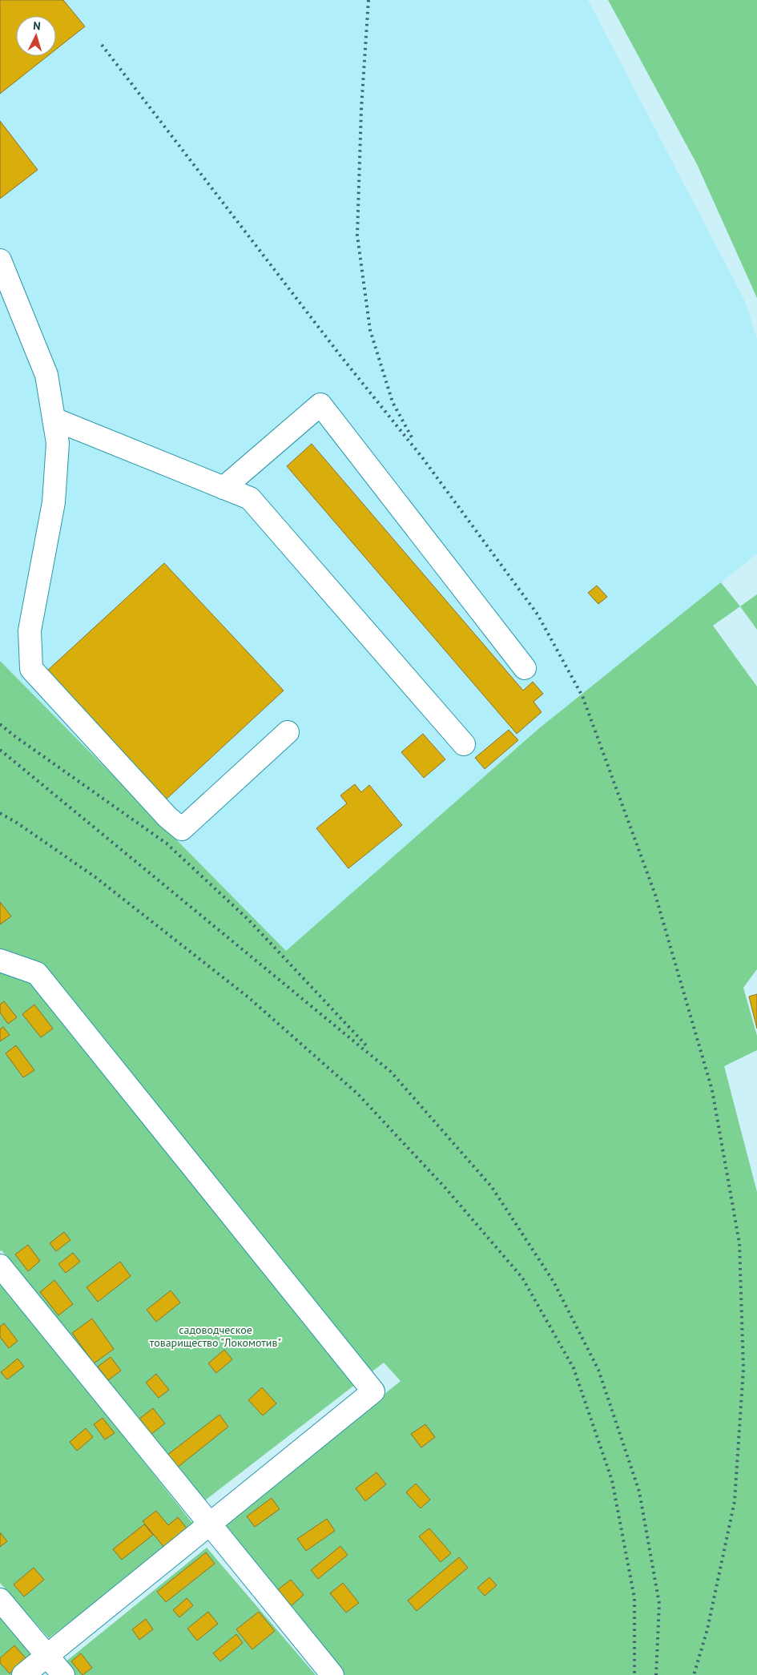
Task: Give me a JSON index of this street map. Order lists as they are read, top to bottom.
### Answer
{
  "parks": ["садоводческое товарищество \"Локомотив\""],
  "north": "top"
}
